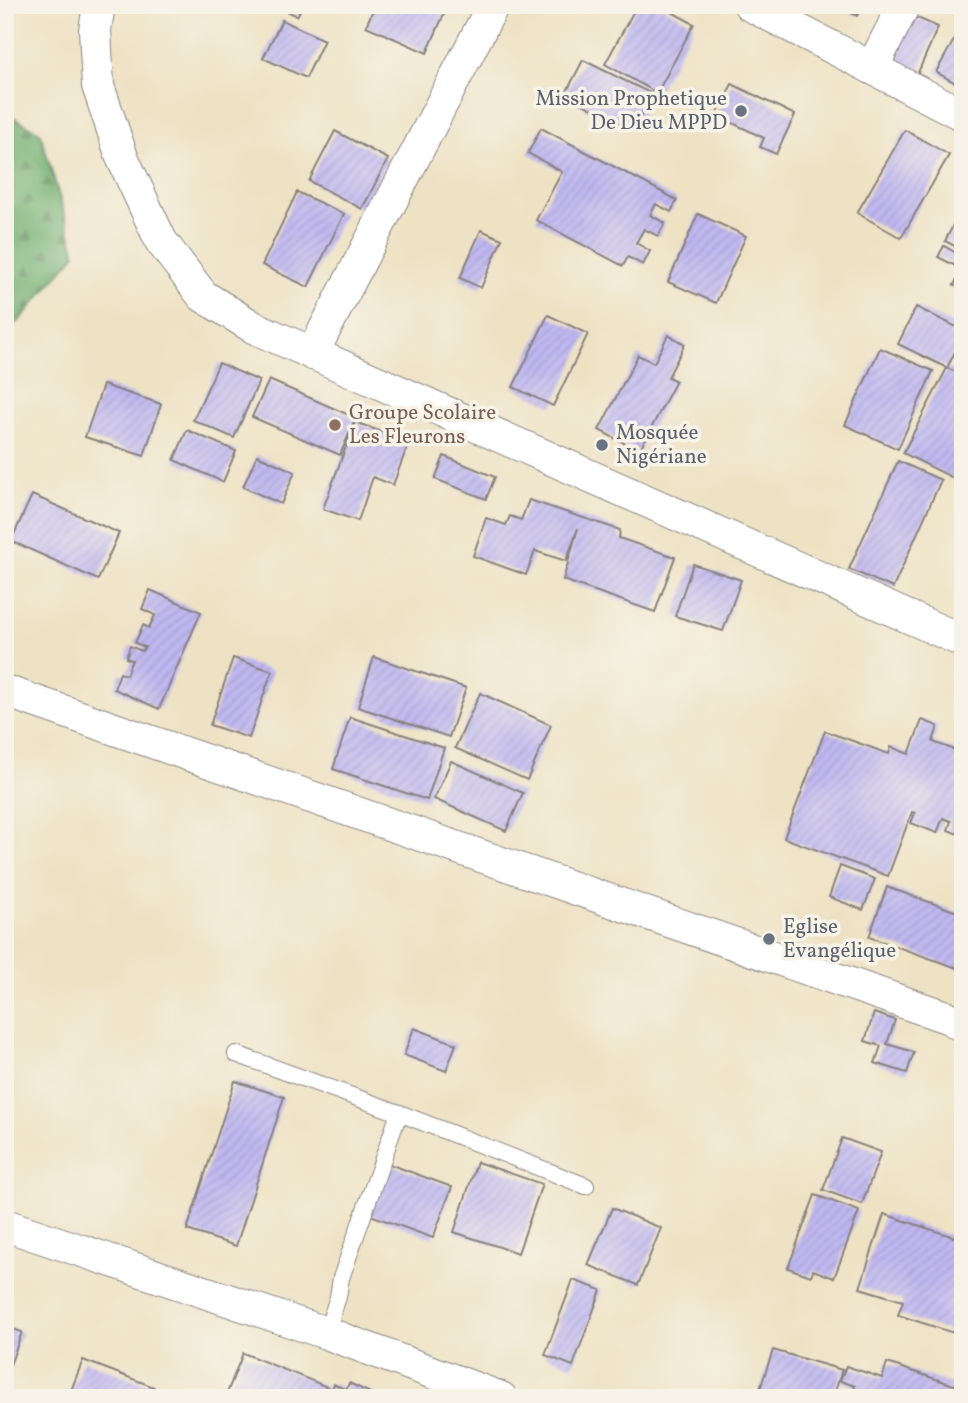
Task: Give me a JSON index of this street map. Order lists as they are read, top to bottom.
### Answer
{
  "places": [
    "Mission Prophetique De Dieu MPPD",
    "Groupe Scolaire Les Fleurons",
    "Mosquée Nigériane",
    "Eglise Evangélique"
  ]
}
